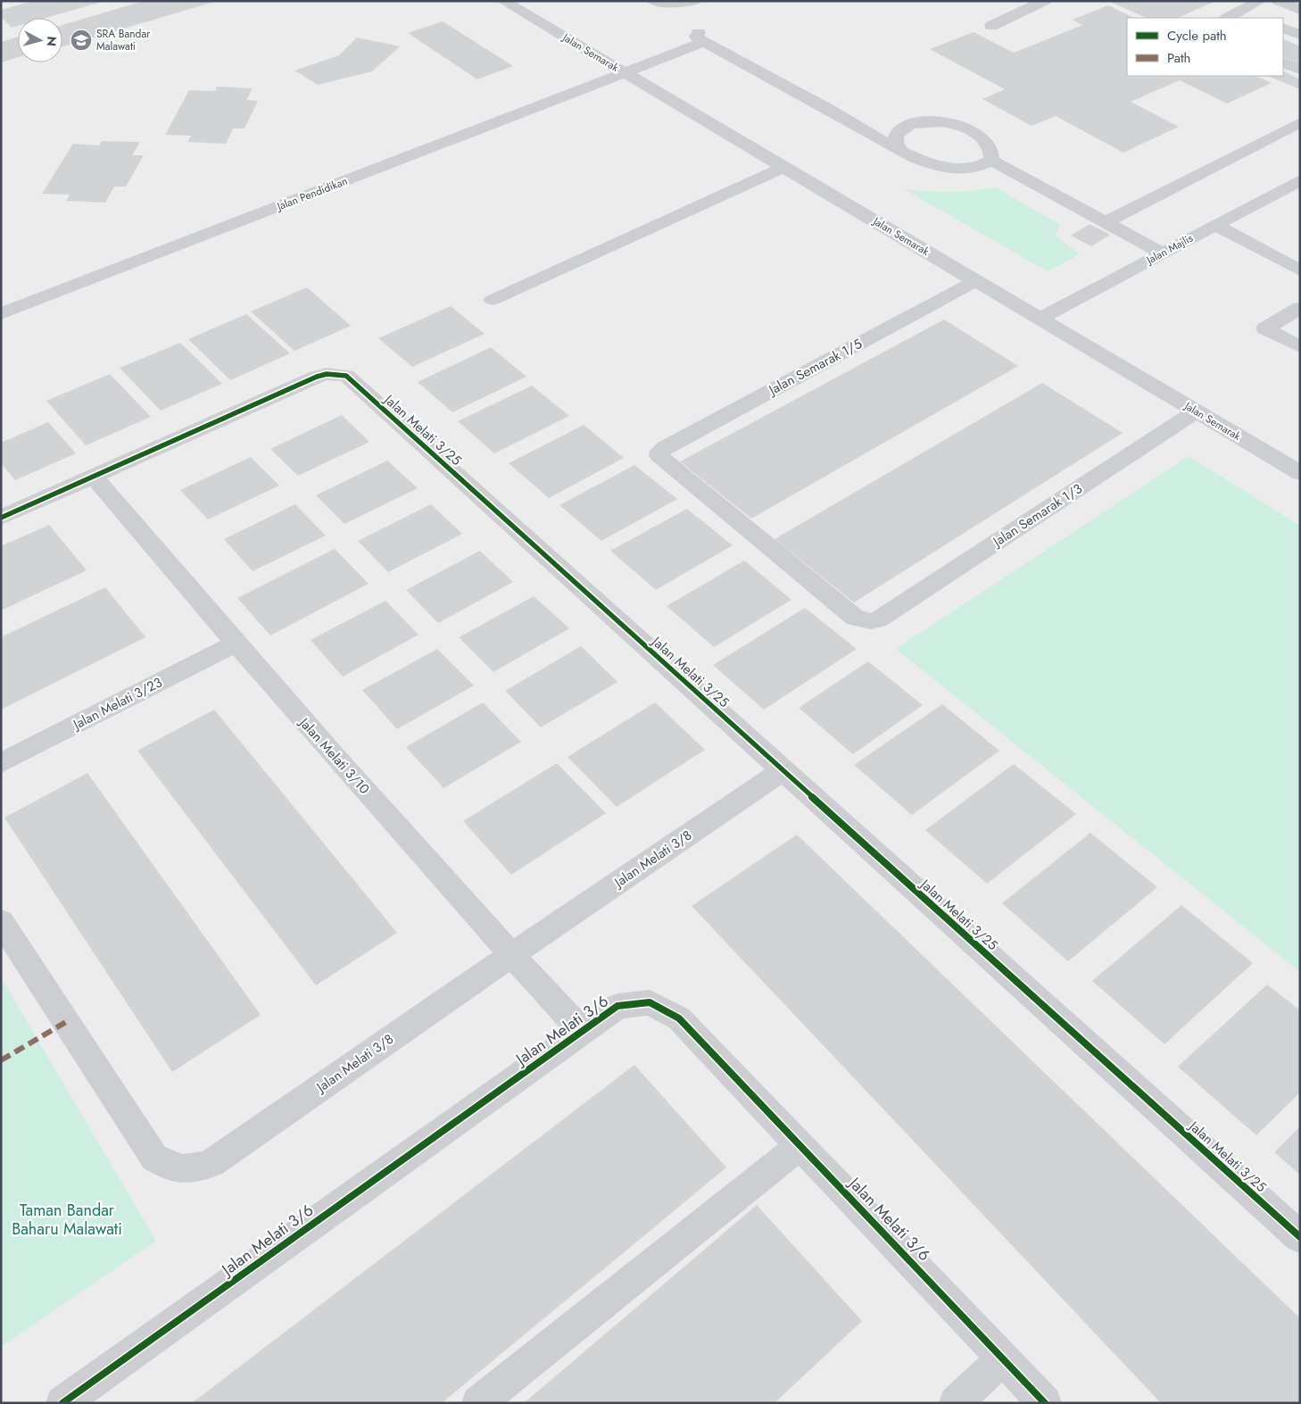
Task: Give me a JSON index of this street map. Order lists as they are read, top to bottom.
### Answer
{
  "streets": {
    "street": [
      "Jalan Semarak",
      "Jalan Pendidikan",
      "Jalan Majlis",
      "Jalan Semarak 1/5",
      "Jalan Melati 3/25",
      "Jalan Semarak 1/3",
      "Jalan Melati 3/23",
      "Jalan Melati 3/10",
      "Jalan Melati 3/8",
      "Jalan Melati 3/6"
    ]
  },
  "crossings": [
    ["Jalan Semarak", "Jalan Pendidikan"],
    ["Jalan Semarak", "Jalan Majlis"],
    ["Jalan Semarak", "Jalan Semarak 1/5"],
    ["Jalan Semarak", "Jalan Semarak 1/3"],
    ["Jalan Semarak 1/5", "Jalan Semarak 1/3"],
    ["Jalan Melati 3/25", "Jalan Melati 3/10"],
    ["Jalan Melati 3/25", "Jalan Melati 3/8"],
    ["Jalan Melati 3/23", "Jalan Melati 3/10"],
    ["Jalan Melati 3/10", "Jalan Melati 3/8"],
    ["Jalan Melati 3/10", "Jalan Melati 3/6"]
  ],
  "parks": ["Taman Bandar Baharu Malawati"],
  "places": {
    "school or university": ["SRA Bandar Malawati"]
  },
  "legend": ["Cycle path", "Path"],
  "north": "right"
}
